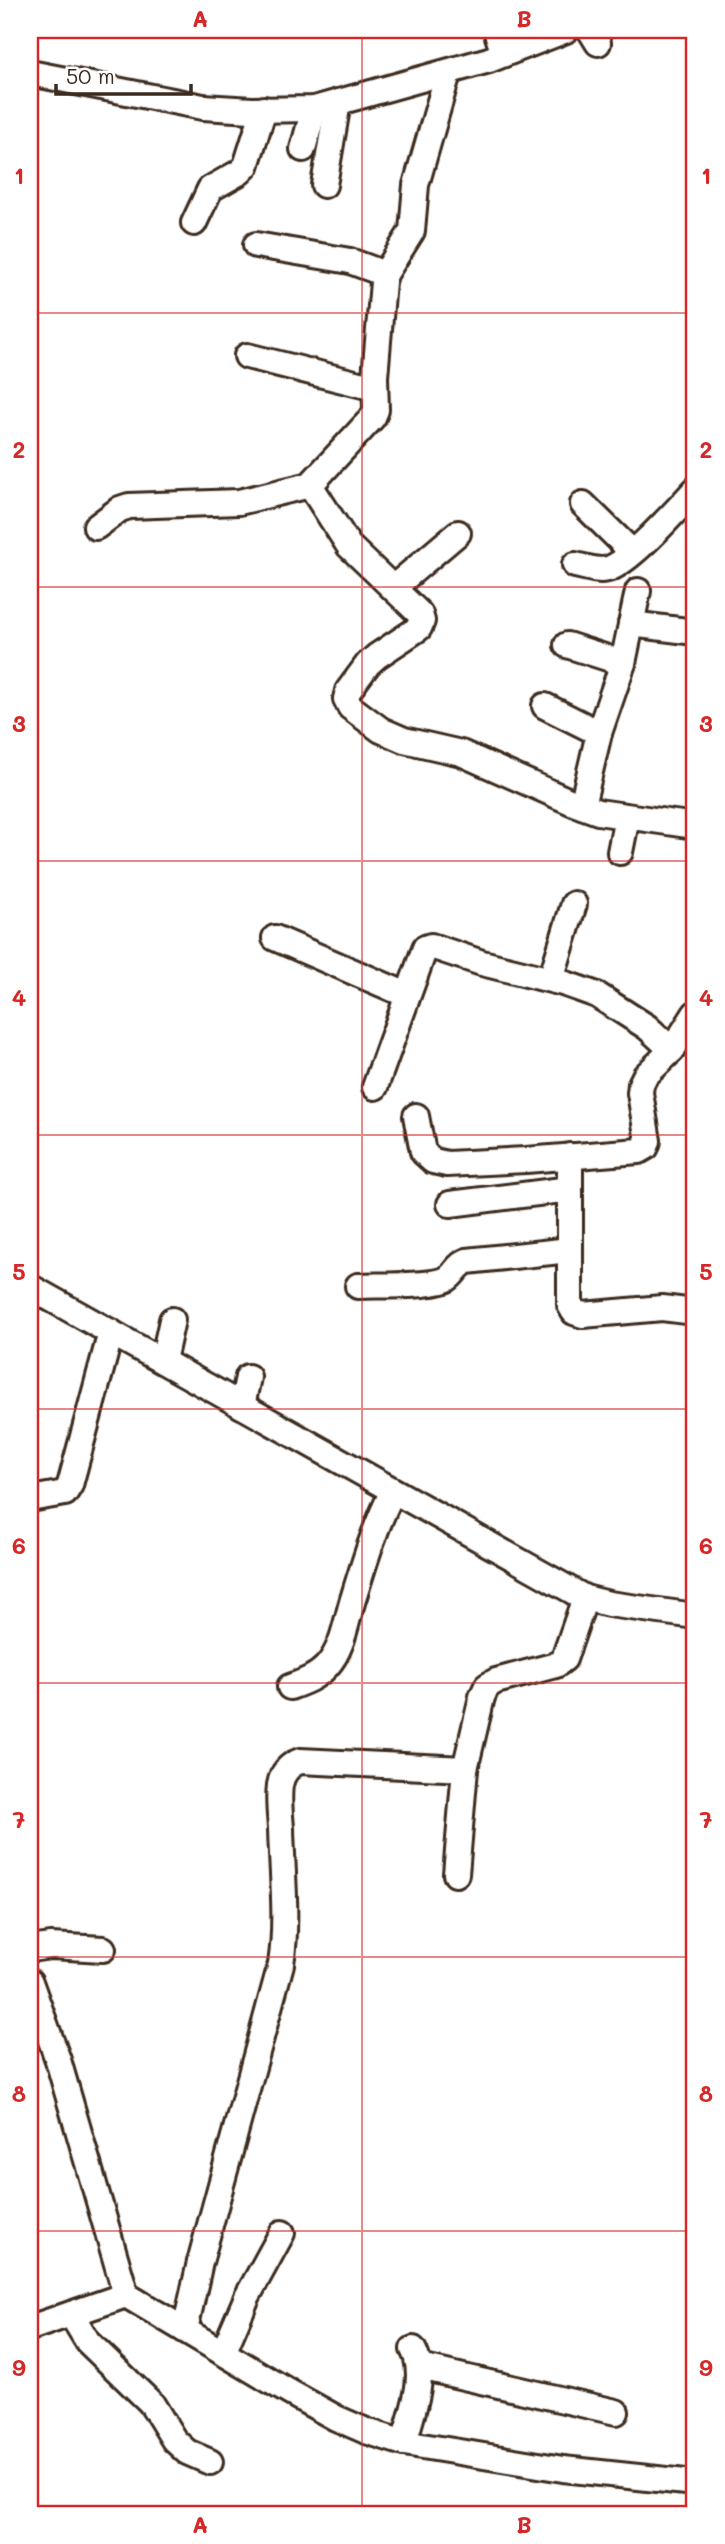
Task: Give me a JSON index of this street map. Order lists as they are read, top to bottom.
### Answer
{
  "scale_bar": "50 m",
  "grid": {
    "columns": ["A", "B"],
    "rows": [
      "1",
      "2",
      "3",
      "4",
      "5",
      "6",
      "7",
      "8",
      "9"
    ]
  }
}
